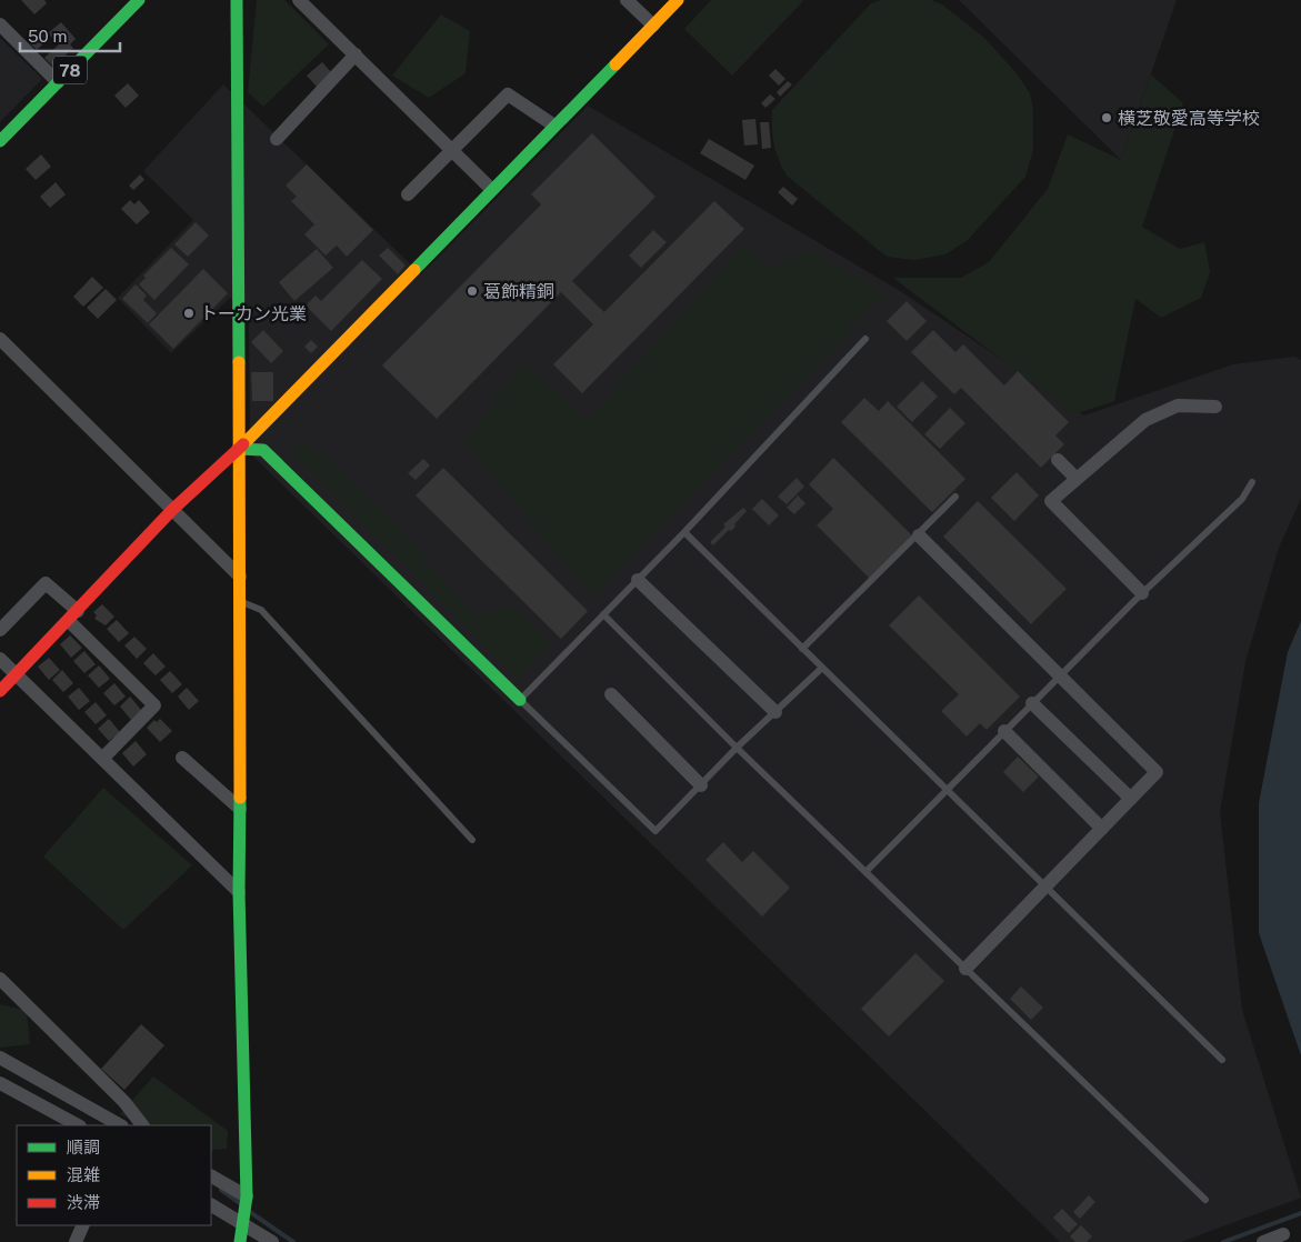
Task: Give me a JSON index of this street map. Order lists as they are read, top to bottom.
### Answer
{
  "streets": {
    "street": ["78"]
  },
  "places": ["横芝敬愛高等学校", "葛飾精銅", "トーカン光業"],
  "legend": ["順調", "混雑", "渋滞"],
  "scale_bar": "50 m"
}
